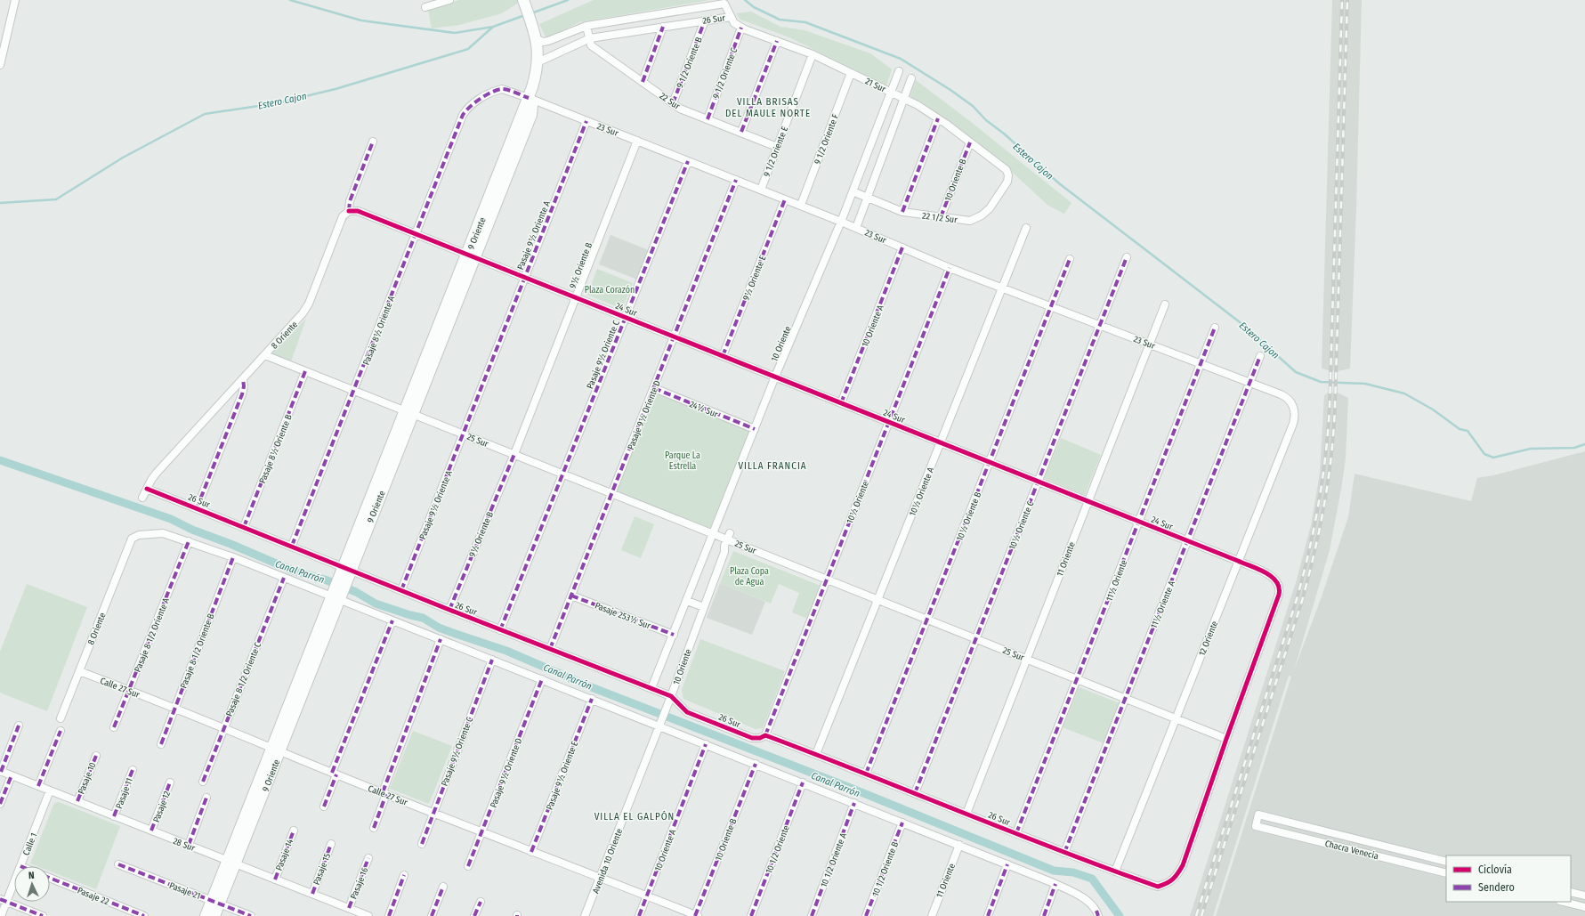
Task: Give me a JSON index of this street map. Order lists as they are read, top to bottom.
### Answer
{
  "streets": {
    "street": [
      "26 Sur",
      "9 1/2 Oriente B",
      "9 1/2 Oriente C",
      "21 Sur",
      "22 Sur",
      "23 Sur",
      "9 1/2 Oriente F",
      "9 1/2 Oriente E",
      "10 Oriente B",
      "22 1/2 Sur",
      "9 Oriente",
      "Pasaje 9½ Oriente A",
      "9½ Oriente B",
      "9½ Oriente E",
      "24 Sur",
      "10 Oriente A",
      "Pasaje 8½ Oriente A",
      "8 Oriente",
      "10 Oriente",
      "Pasaje 9½ Oriente C",
      "24½ Sur",
      "Pasaje 9½ Oriente D",
      "25 Sur",
      "Pasaje 8½ Oriente B",
      "10½ Oriente A",
      "10½ Oriente",
      "10½ Oriente B",
      "10½ Oriente C",
      "11 Oriente",
      "11½ Oriente",
      "11½ Oriente A",
      "Pasaje 253½ Sur",
      "Pasaje 8 1/2 Oriente A",
      "12 Oriente",
      "Pasaje 8 1/2 Oriente B",
      "Pasaje 8 1/2 Oriente C",
      "Calle 27 Sur",
      "Pasaje 9½ Oriente E",
      "Pasaje 10",
      "Pasaje 11",
      "Pasaje 12",
      "Calle 1",
      "28 Sur",
      "10 1/2 Oriente",
      "Chacra Venecia",
      "Pasaje 14",
      "10 1/2 Oriente A",
      "Avenida 10 Oriente",
      "Pasaje 15",
      "10 1/2 Oriente B",
      "Pasaje 16",
      "Pasaje 21",
      "Pasaje 22"
    ]
  },
  "crossings": [
    ["26 Sur", "9 1/2 Oriente B"],
    ["26 Sur", "21 Sur"],
    ["26 Sur", "22 Sur"],
    ["26 Sur", "9 Oriente"],
    ["26 Sur", "Pasaje 9½ Oriente A"],
    ["26 Sur", "9½ Oriente B"],
    ["26 Sur", "24 Sur"],
    ["26 Sur", "Pasaje 8½ Oriente A"],
    ["26 Sur", "8 Oriente"],
    ["26 Sur", "10 Oriente"],
    ["26 Sur", "Pasaje 9½ Oriente C"],
    ["26 Sur", "Pasaje 9½ Oriente D"],
    ["26 Sur", "25 Sur"],
    ["26 Sur", "Pasaje 8½ Oriente B"],
    ["26 Sur", "10½ Oriente A"],
    ["26 Sur", "10½ Oriente"],
    ["26 Sur", "10½ Oriente B"],
    ["26 Sur", "10½ Oriente C"],
    ["26 Sur", "11 Oriente"],
    ["26 Sur", "11½ Oriente"],
    ["26 Sur", "11½ Oriente A"],
    ["26 Sur", "12 Oriente"],
    ["9 1/2 Oriente B", "22 Sur"],
    ["9 1/2 Oriente C", "21 Sur"],
    ["9 1/2 Oriente C", "22 Sur"],
    ["21 Sur", "9 1/2 Oriente F"],
    ["21 Sur", "9 1/2 Oriente E"],
    ["21 Sur", "10 Oriente B"],
    ["21 Sur", "22 1/2 Sur"],
    ["21 Sur", "10 Oriente"],
    ["22 Sur", "9 1/2 Oriente E"],
    ["23 Sur", "9 1/2 Oriente F"],
    ["23 Sur", "9 1/2 Oriente E"],
    ["23 Sur", "9 Oriente"],
    ["23 Sur", "Pasaje 9½ Oriente A"],
    ["23 Sur", "9½ Oriente B"],
    ["23 Sur", "9½ Oriente E"],
    ["23 Sur", "10 Oriente A"],
    ["23 Sur", "Pasaje 8½ Oriente A"],
    ["23 Sur", "10 Oriente"],
    ["23 Sur", "Pasaje 9½ Oriente C"],
    ["23 Sur", "Pasaje 9½ Oriente D"],
    ["23 Sur", "10½ Oriente A"],
    ["23 Sur", "10½ Oriente"],
    ["23 Sur", "10½ Oriente B"],
    ["23 Sur", "10½ Oriente C"],
    ["23 Sur", "11 Oriente"],
    ["23 Sur", "11½ Oriente"],
    ["23 Sur", "11½ Oriente A"],
    ["23 Sur", "12 Oriente"],
    ["10 Oriente B", "22 1/2 Sur"],
    ["10 Oriente B", "Calle 27 Sur"],
    ["22 1/2 Sur", "10 Oriente"],
    ["9 Oriente", "24 Sur"],
    ["9 Oriente", "25 Sur"],
    ["9 Oriente", "Calle 27 Sur"],
    ["9 Oriente", "28 Sur"],
    ["9 Oriente", "Pasaje 21"],
    ["Pasaje 9½ Oriente A", "24 Sur"],
    ["Pasaje 9½ Oriente A", "25 Sur"],
    ["9½ Oriente B", "24 Sur"],
    ["9½ Oriente B", "25 Sur"],
    ["9½ Oriente E", "24 Sur"],
    ["24 Sur", "10 Oriente A"],
    ["24 Sur", "Pasaje 8½ Oriente A"],
    ["24 Sur", "8 Oriente"],
    ["24 Sur", "10 Oriente"],
    ["24 Sur", "Pasaje 9½ Oriente C"],
    ["24 Sur", "Pasaje 9½ Oriente D"],
    ["24 Sur", "25 Sur"],
    ["24 Sur", "10½ Oriente A"],
    ["24 Sur", "10½ Oriente"],
    ["24 Sur", "10½ Oriente B"],
    ["24 Sur", "10½ Oriente C"],
    ["24 Sur", "11 Oriente"],
    ["24 Sur", "11½ Oriente"],
    ["24 Sur", "11½ Oriente A"],
    ["24 Sur", "12 Oriente"],
    ["10 Oriente A", "Calle 27 Sur"],
    ["Pasaje 8½ Oriente A", "25 Sur"],
    ["8 Oriente", "25 Sur"],
    ["8 Oriente", "Pasaje 8 1/2 Oriente A"],
    ["8 Oriente", "Calle 27 Sur"],
    ["10 Oriente", "24½ Sur"],
    ["10 Oriente", "25 Sur"],
    ["10 Oriente", "Pasaje 253½ Sur"],
    ["10 Oriente", "Avenida 10 Oriente"],
    ["Pasaje 9½ Oriente C", "25 Sur"],
    ["Pasaje 9½ Oriente C", "Calle 27 Sur"],
    ["24½ Sur", "Pasaje 9½ Oriente D"],
    ["Pasaje 9½ Oriente D", "25 Sur"],
    ["Pasaje 9½ Oriente D", "Pasaje 253½ Sur"],
    ["Pasaje 9½ Oriente D", "Calle 27 Sur"],
    ["25 Sur", "Pasaje 8½ Oriente B"],
    ["25 Sur", "10½ Oriente A"],
    ["25 Sur", "10½ Oriente"],
    ["25 Sur", "10½ Oriente B"],
    ["25 Sur", "10½ Oriente C"],
    ["25 Sur", "11 Oriente"],
    ["25 Sur", "11½ Oriente"],
    ["25 Sur", "11½ Oriente A"],
    ["25 Sur", "12 Oriente"],
    ["Pasaje 8 1/2 Oriente A", "Calle 27 Sur"],
    ["Pasaje 8 1/2 Oriente B", "Calle 27 Sur"],
    ["Pasaje 8 1/2 Oriente C", "Calle 27 Sur"],
    ["Calle 27 Sur", "Pasaje 9½ Oriente E"],
    ["Calle 27 Sur", "Avenida 10 Oriente"],
    ["Pasaje 10", "28 Sur"],
    ["Pasaje 11", "28 Sur"],
    ["Pasaje 12", "28 Sur"],
    ["Calle 1", "28 Sur"],
    ["28 Sur", "Pasaje 14"],
    ["28 Sur", "Pasaje 15"],
    ["28 Sur", "Pasaje 16"]
  ],
  "districts": ["VILLA BRISAS DEL MAULE NORTE", "VILLA FRANCIA", "VILLA EL GALPÓN"],
  "water": ["Estero Cajon", "Canal Parrón"],
  "parks": ["Plaza Corazón", "Parque La Estrella", "Plaza Copa de Agua"],
  "legend": ["Ciclovía", "Sendero"],
  "north": "top"
}
